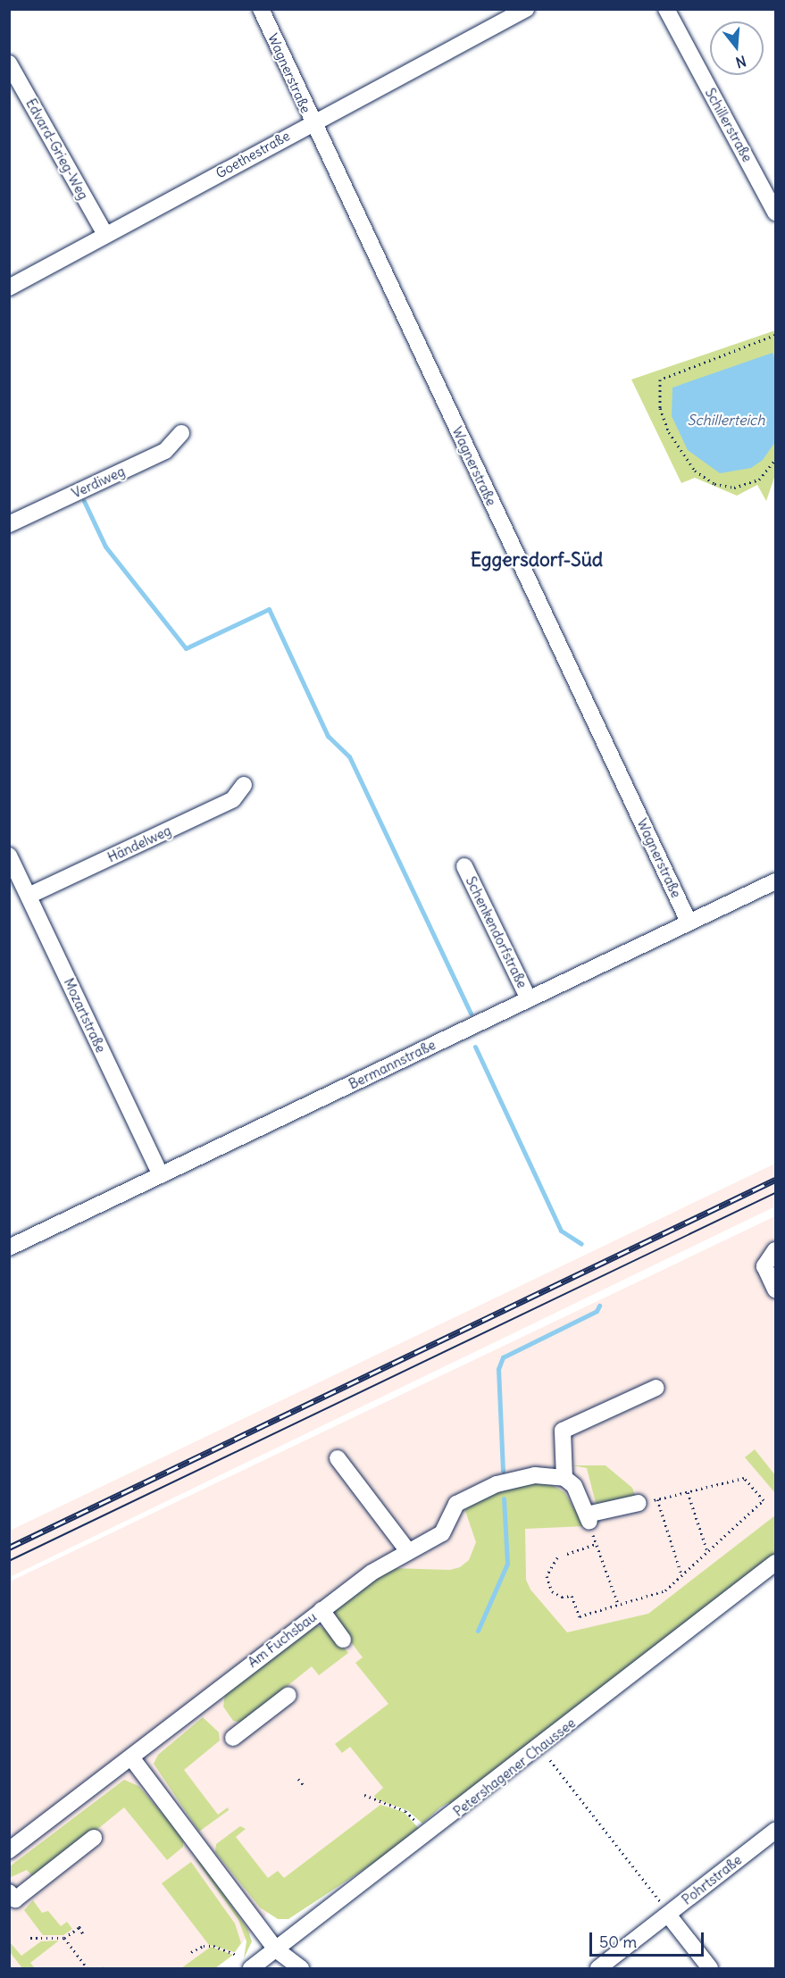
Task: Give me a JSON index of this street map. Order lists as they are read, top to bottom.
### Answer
{
  "streets": {
    "street": [
      "Wagnerstraße",
      "Schillerstraße",
      "Edvard-Grieg-Weg",
      "Goethestraße",
      "Verdiweg",
      "Händelweg",
      "Schenkendorfstraße",
      "Mozartstraße",
      "Bermannstraße",
      "Am Fuchsbau",
      "Petershagener Chaussee",
      "Pohrtstraße"
    ]
  },
  "crossings": [
    ["Wagnerstraße", "Goethestraße"],
    ["Wagnerstraße", "Bermannstraße"],
    ["Edvard-Grieg-Weg", "Goethestraße"],
    ["Händelweg", "Mozartstraße"],
    ["Schenkendorfstraße", "Bermannstraße"],
    ["Mozartstraße", "Bermannstraße"]
  ],
  "districts": ["Eggersdorf-Süd"],
  "water": ["Schillerteich"],
  "scale_bar": "50 m",
  "north": "bottom"
}
